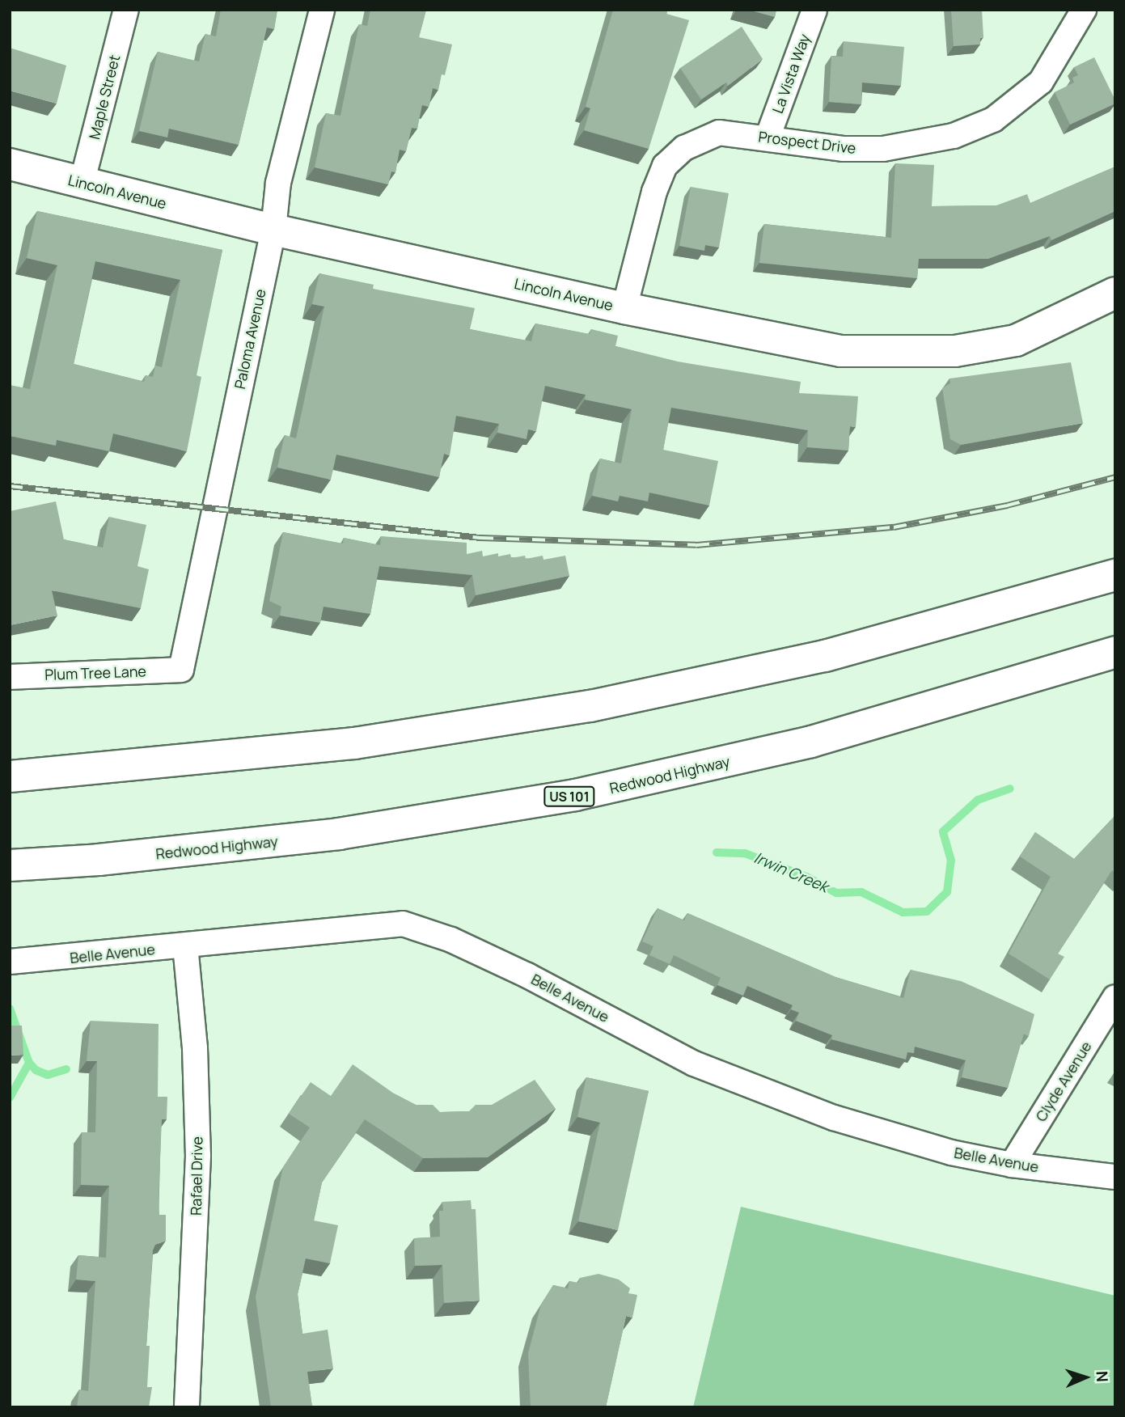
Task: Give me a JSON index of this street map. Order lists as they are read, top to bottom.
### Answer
{
  "streets": {
    "main road": ["Lincoln Avenue", "Redwood Highway", "US 101"],
    "street": [
      "La Vista Way",
      "Maple Street",
      "Prospect Drive",
      "Paloma Avenue",
      "Plum Tree Lane",
      "Belle Avenue",
      "Clyde Avenue",
      "Rafael Drive"
    ]
  },
  "crossings": [
    ["La Vista Way", "Prospect Drive"],
    ["Maple Street", "Lincoln Avenue"],
    ["Prospect Drive", "Lincoln Avenue"],
    ["Lincoln Avenue", "Paloma Avenue"],
    ["Paloma Avenue", "Plum Tree Lane"],
    ["Belle Avenue", "Clyde Avenue"],
    ["Belle Avenue", "Rafael Drive"]
  ],
  "water": ["Irwin Creek"],
  "north": "right"
}
